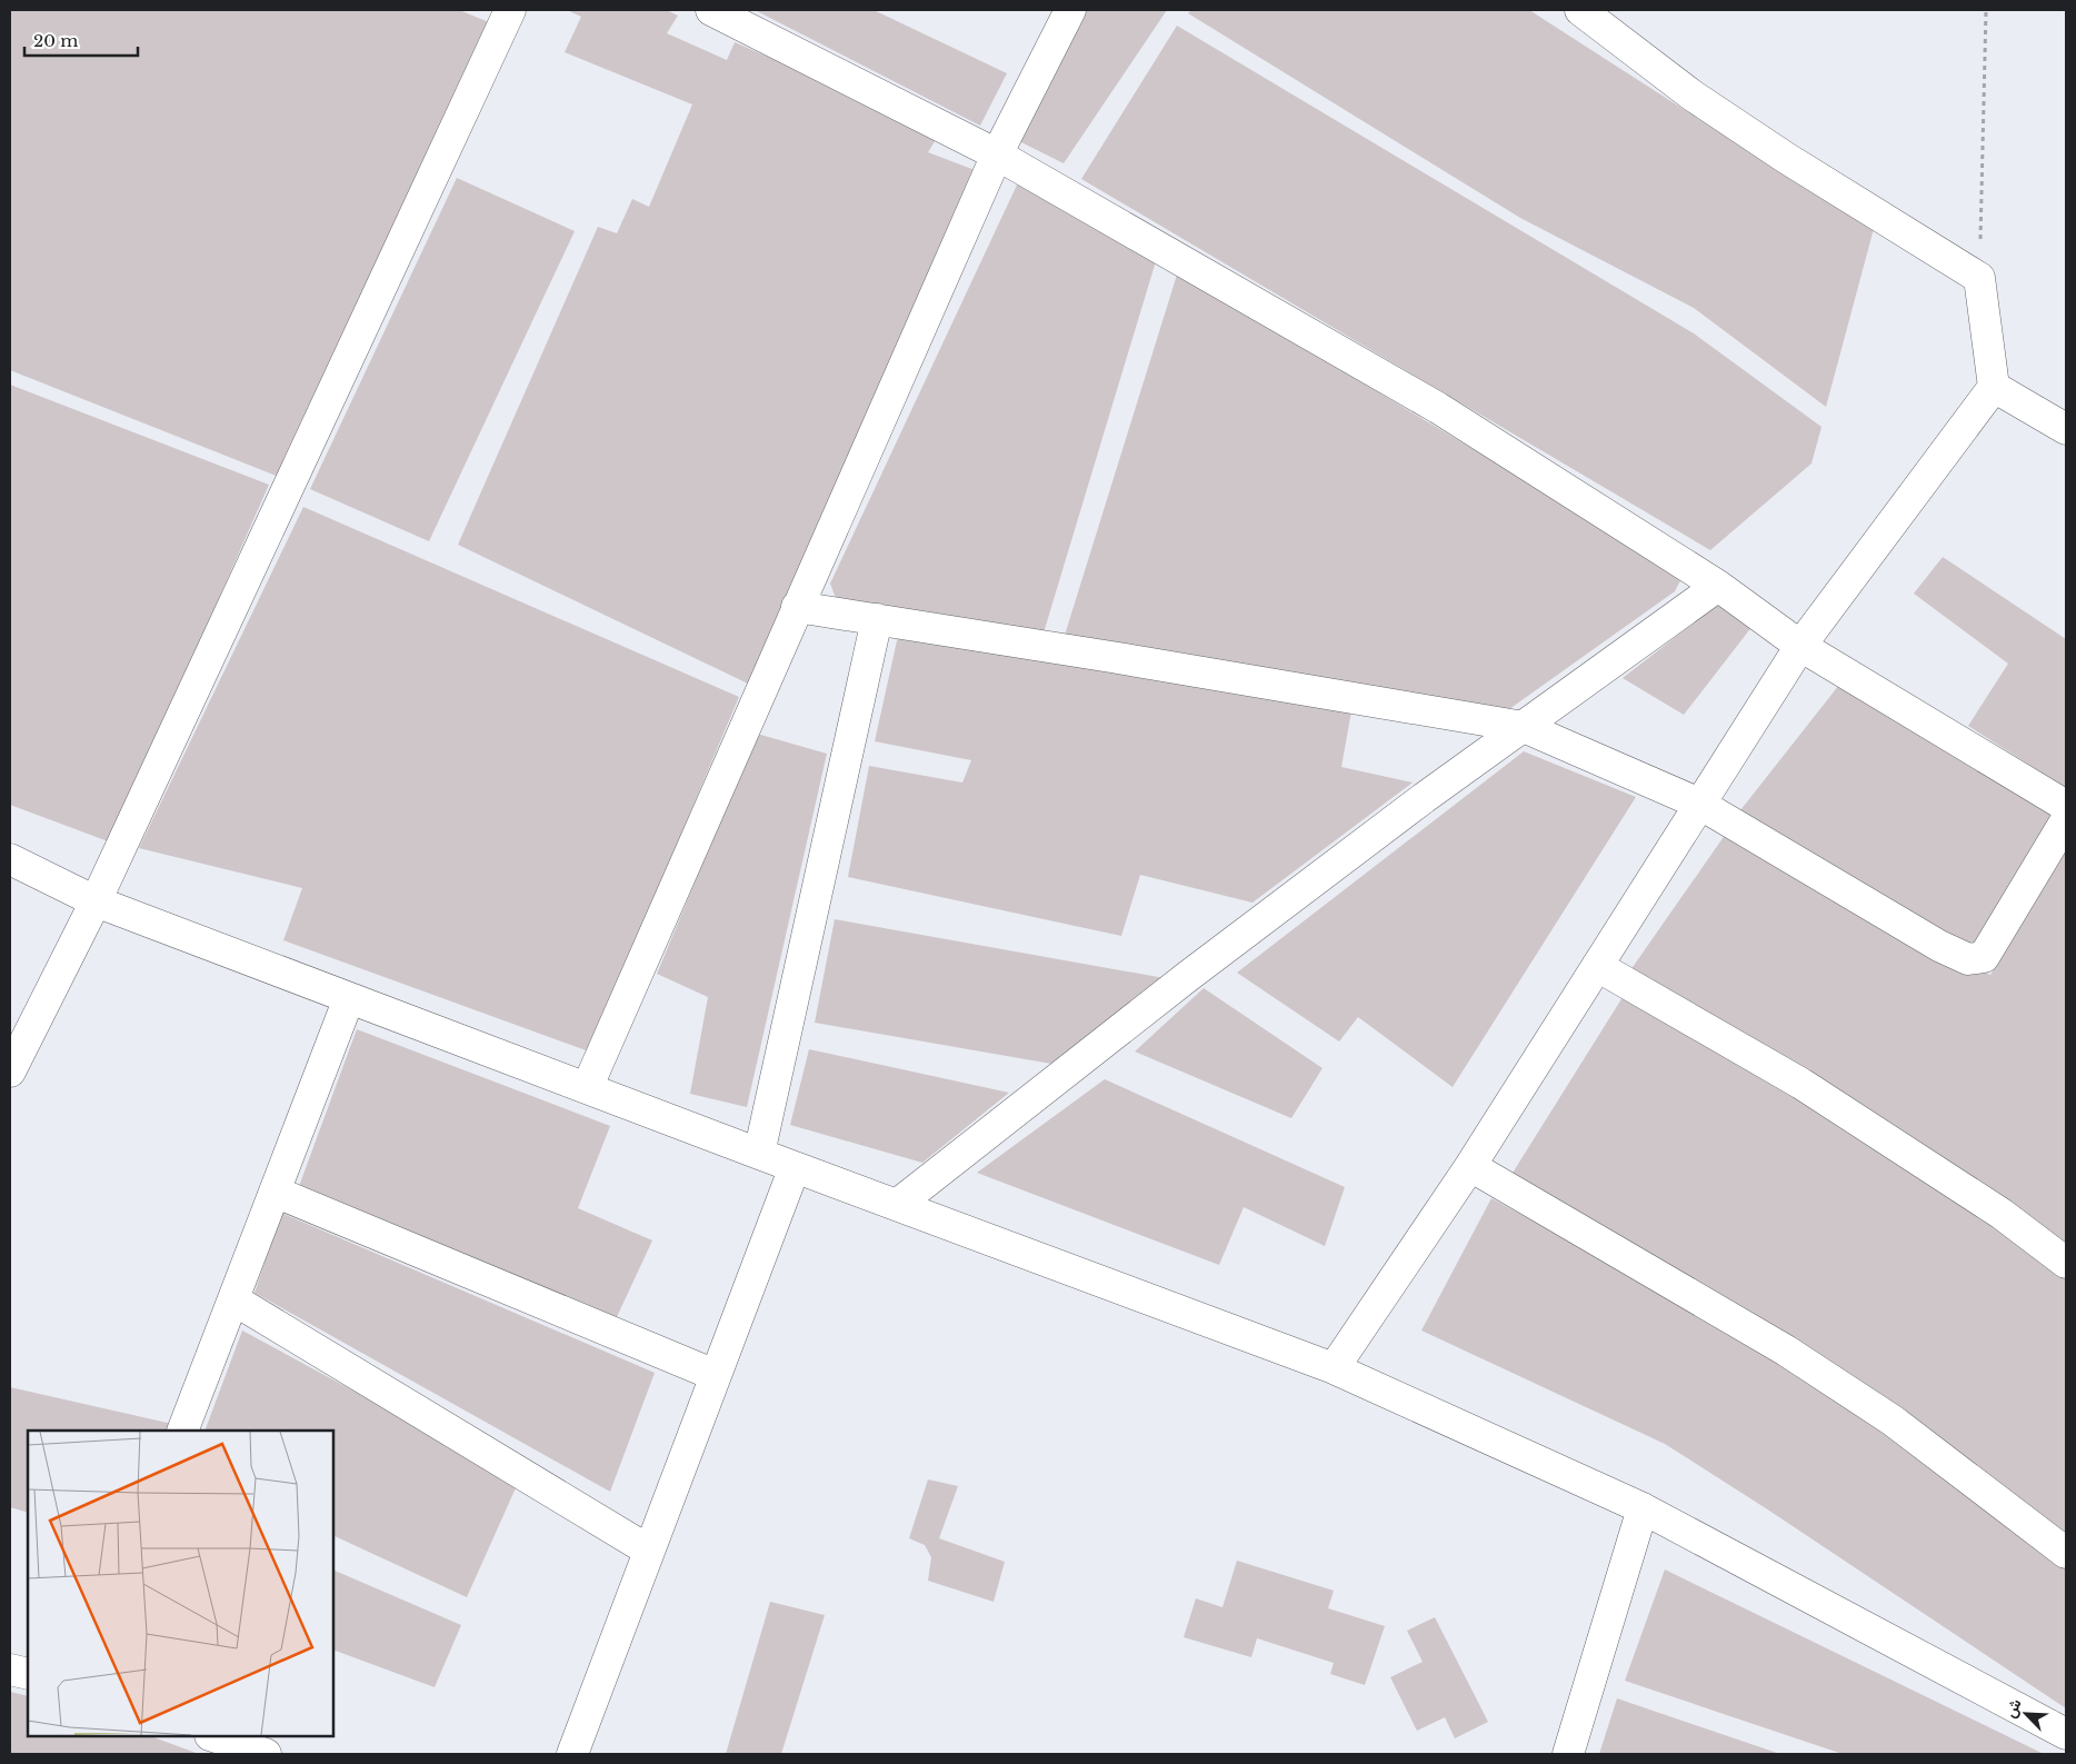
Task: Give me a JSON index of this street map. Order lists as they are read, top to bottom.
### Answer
{
  "scale_bar": "20 m",
  "north": "top left"
}
